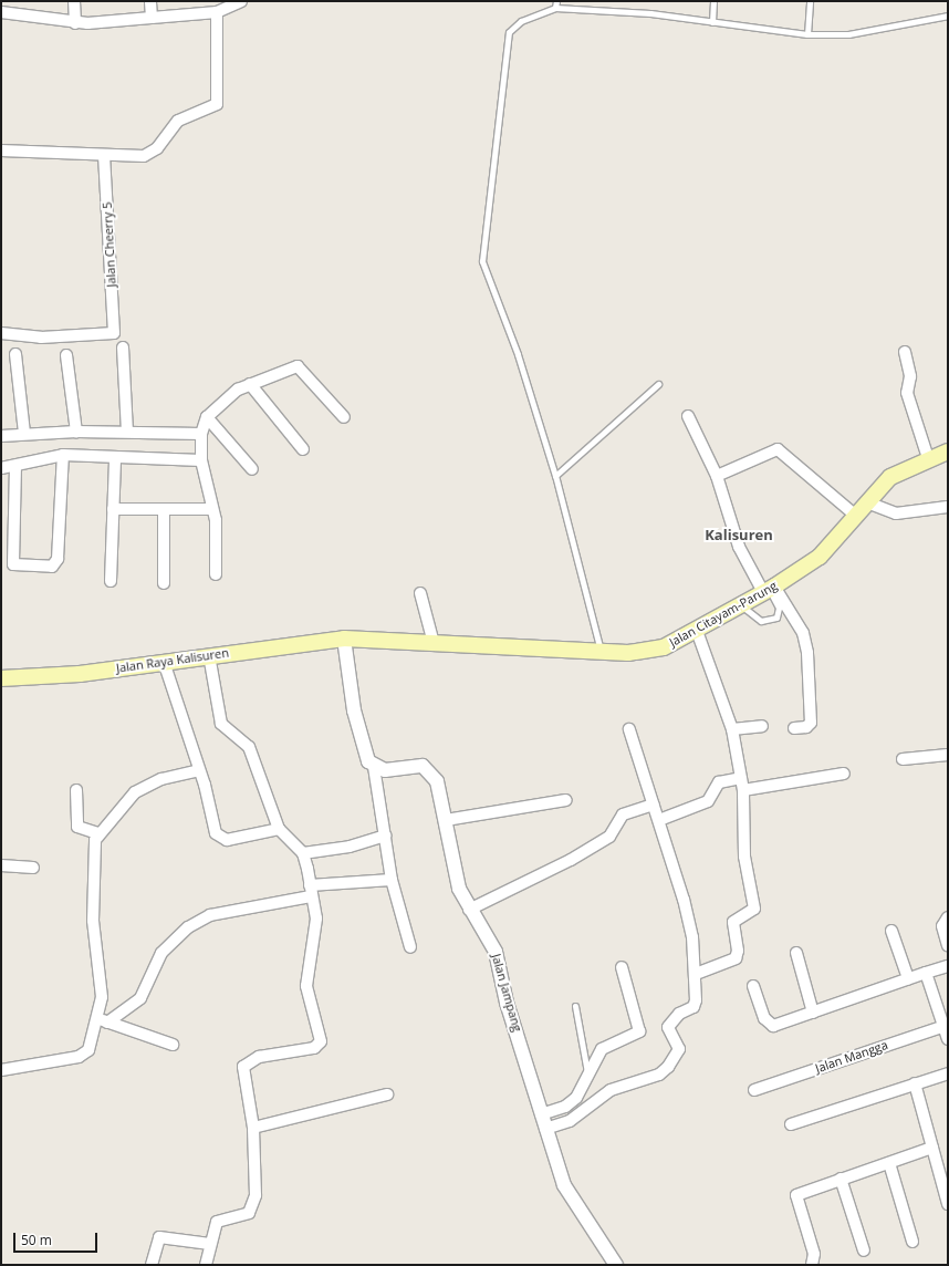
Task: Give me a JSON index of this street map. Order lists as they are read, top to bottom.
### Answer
{
  "streets": {
    "main road": ["Jalan Citayam-Parung", "Jalan Raya Kalisuren"],
    "street": ["Jalan Cheerry 5", "Jalan Jampang", "Jalan Mangga"]
  },
  "crossings": [
    ["Jalan Citayam-Parung", "Jalan Raya Kalisuren"]
  ],
  "districts": ["Kalisuren"],
  "scale_bar": "50 m"
}
